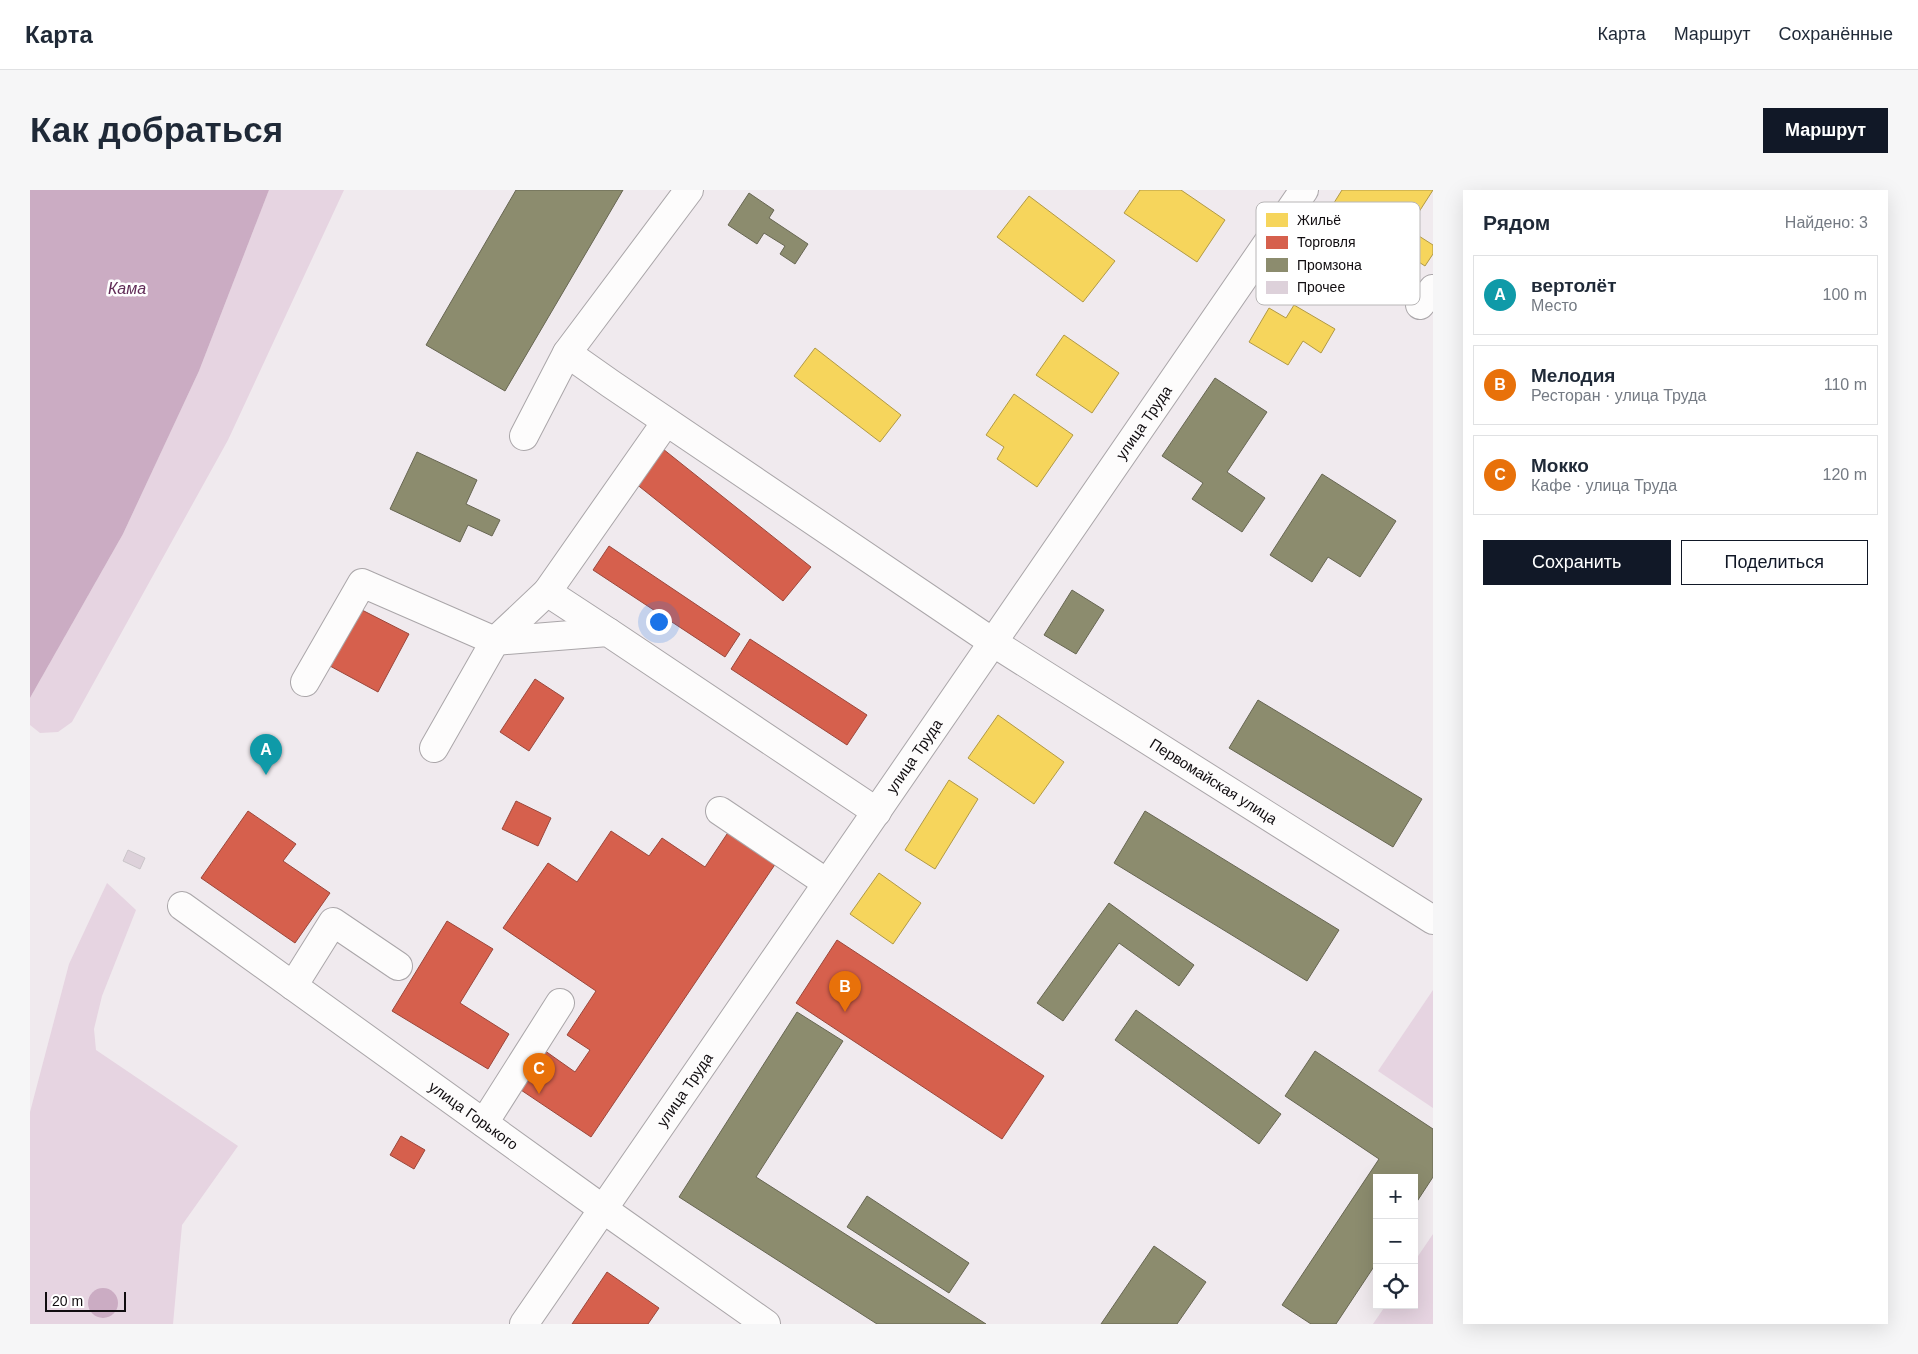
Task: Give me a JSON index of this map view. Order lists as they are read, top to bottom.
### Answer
{
  "streets": {
    "street": ["улица Труда", "Первомайская улица", "улица Горького"]
  },
  "crossings": [
    ["улица Труда", "Первомайская улица"],
    ["улица Труда", "улица Горького"]
  ],
  "water": ["Кама"],
  "legend": [
    "Жильё",
    "Торговля",
    "Промзона",
    "Прочее"
  ],
  "scale_bar": "20 m",
  "page": {
    "header": "Карта",
    "nav": ["Карта", "Маршрут", "Сохранённые"],
    "buttons": [
      "Маршрут",
      ["Сохранить", "Поделиться"]
    ],
    "title": "Как добраться",
    "heading": ["Рядом", "Найдено: 3"],
    "list": [
      {
        "mark": "A",
        "name": "вертолёт",
        "note": "Место",
        "value": "100 m"
      },
      {
        "mark": "B",
        "name": "Мелодия",
        "note": "Ресторан · улица Труда",
        "value": "110 m"
      },
      {
        "mark": "C",
        "name": "Мокко",
        "note": "Кафе · улица Труда",
        "value": "120 m"
      }
    ],
    "pins": ["A", "B", "C"],
    "map_buttons": ["+", "−"],
    "scale": "20 m"
  }
}
